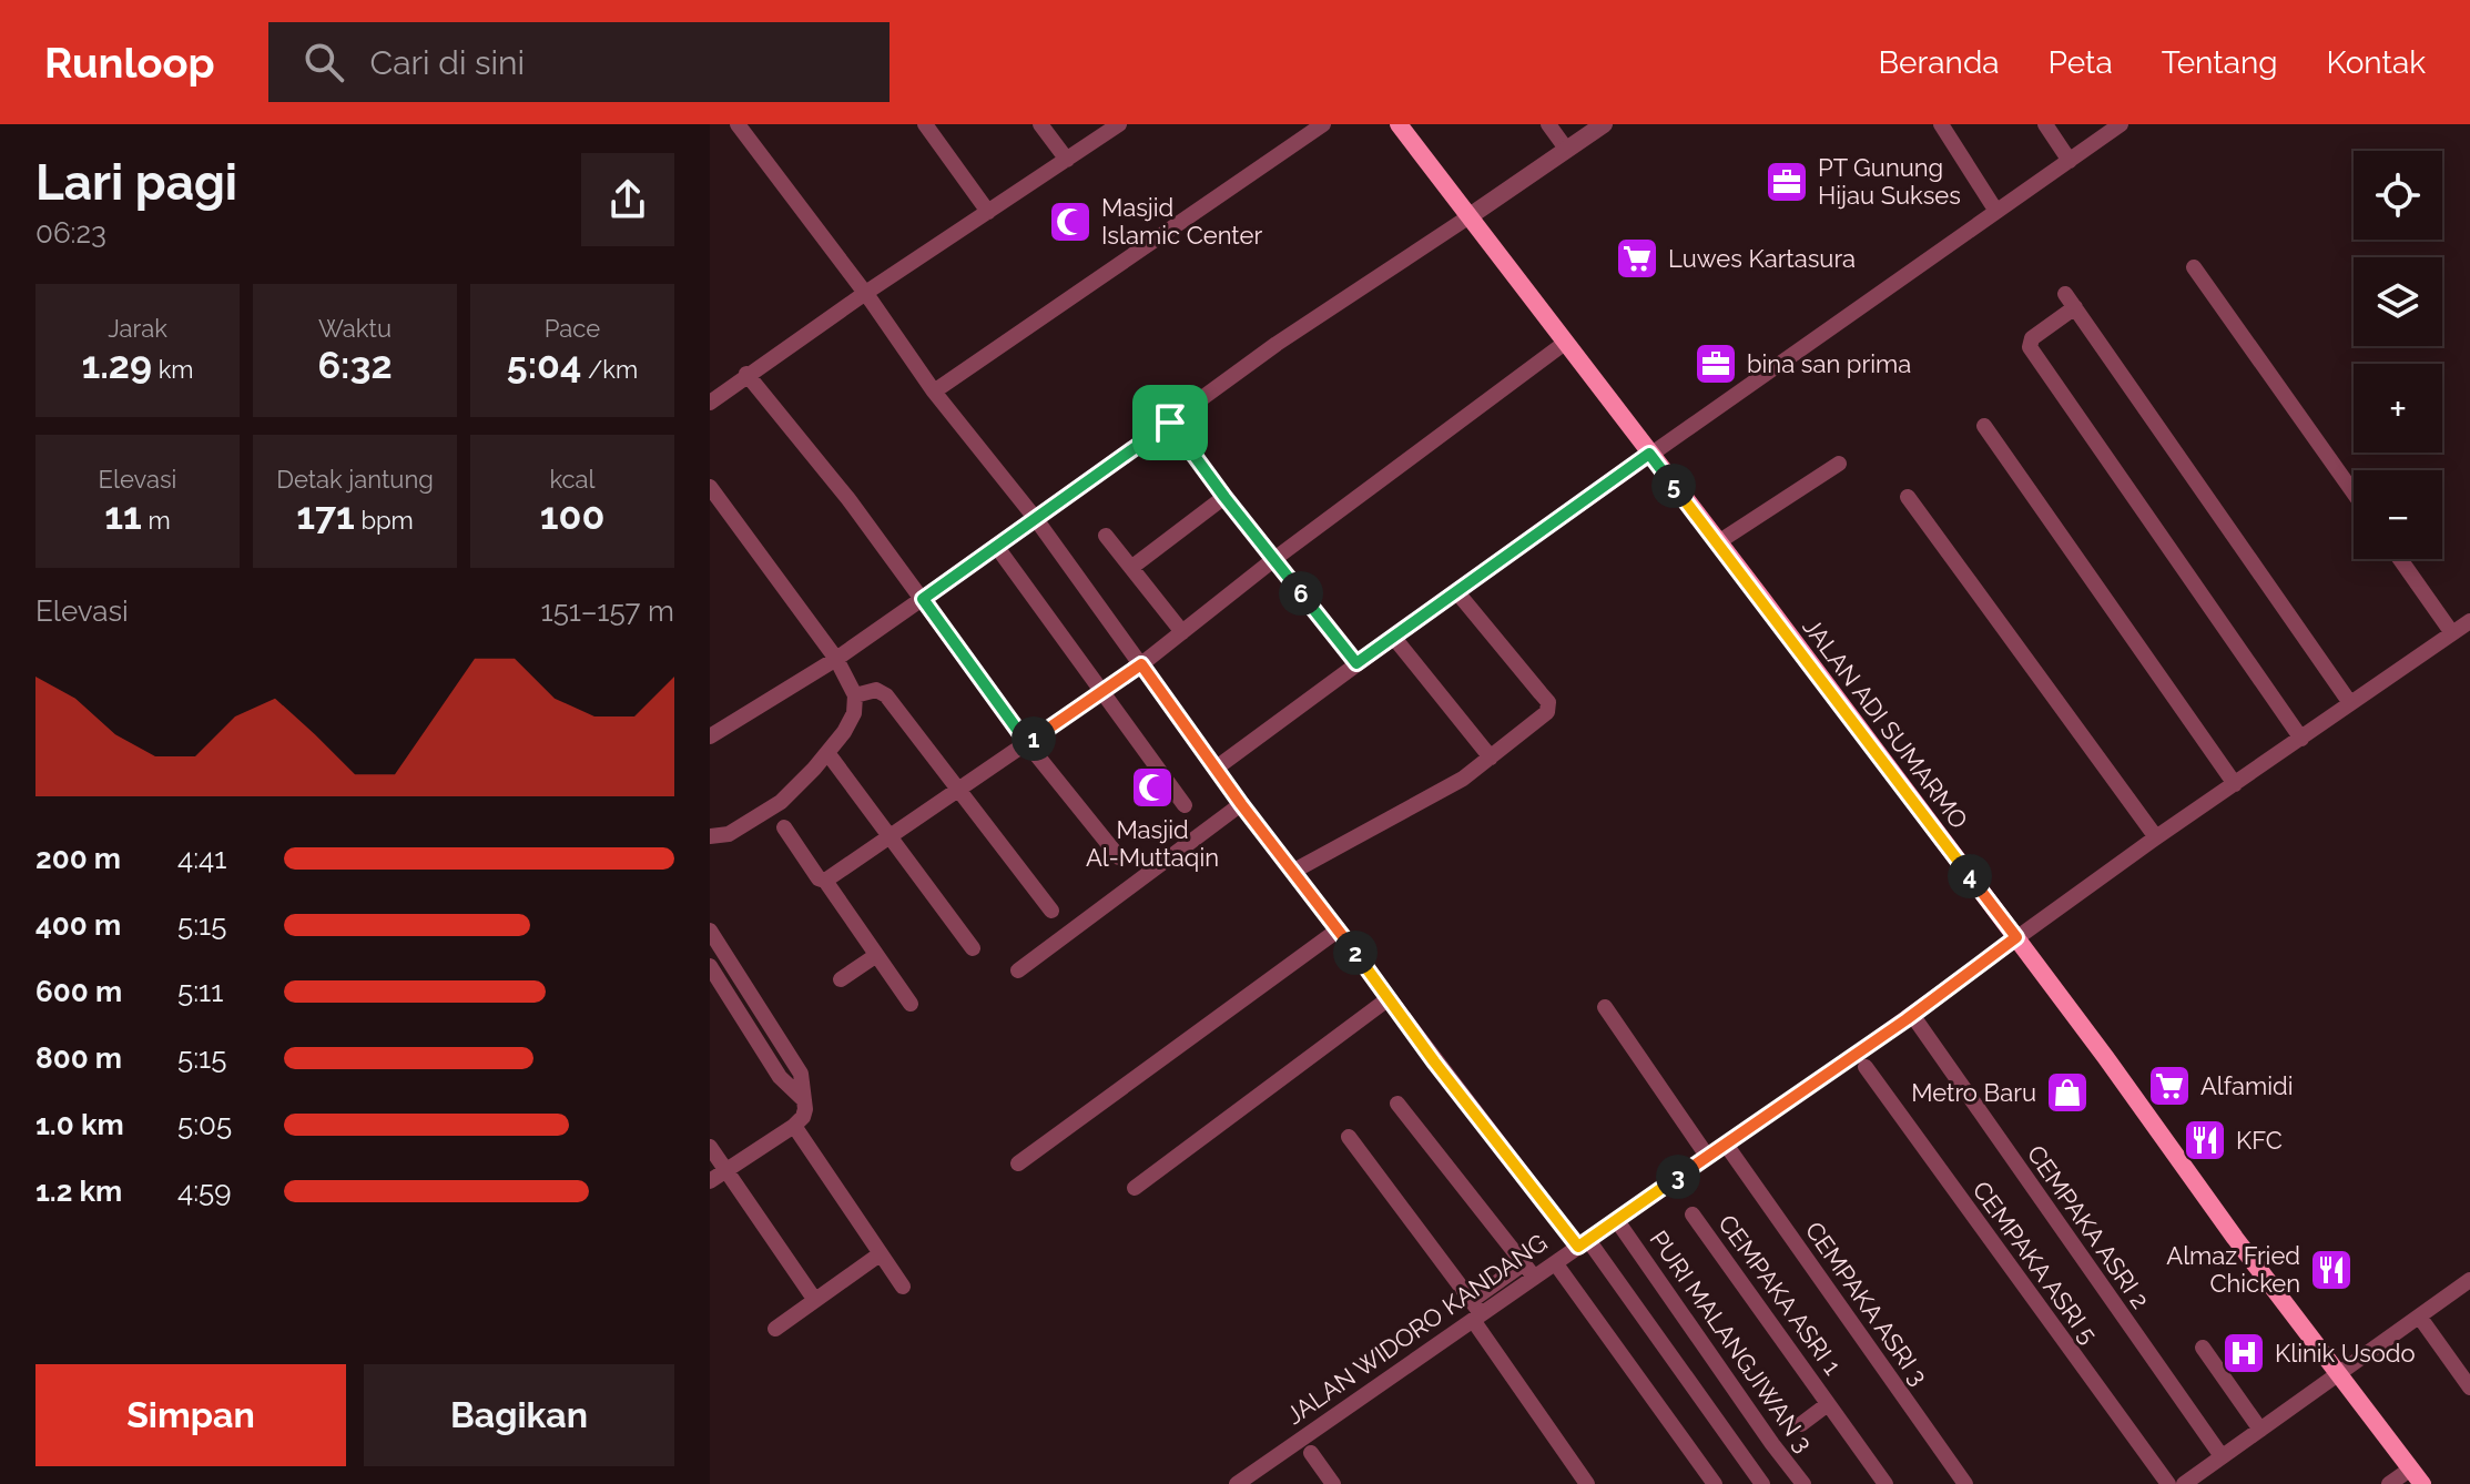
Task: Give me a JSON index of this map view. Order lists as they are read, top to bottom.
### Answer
{
  "streets": {
    "main road": ["JALAN ADI SUMARMO"],
    "street": [
      "CEMPAKA ASRI 2",
      "CEMPAKA ASRI 5",
      "CEMPAKA ASRI 1",
      "CEMPAKA ASRI 3",
      "JALAN WIDORO KANDANG",
      "PURI MALANGJIWAN 3"
    ]
  },
  "crossings": [
    ["JALAN ADI SUMARMO", "JALAN WIDORO KANDANG"]
  ],
  "places": {
    "office": ["PT Gunung Hijau Sukses", "bina san prima"],
    "mosque": ["Masjid Islamic Center", "Masjid Al-Muttaqin"],
    "supermarket": ["Luwes Kartasura", "Alfamidi"],
    "shop": ["Metro Baru"],
    "restaurant": ["KFC", "Almaz Fried Chicken"],
    "hospital": ["Klinik Usodo"]
  },
  "page": {
    "header": "Runloop",
    "search": "Cari di sini",
    "nav": [
      "Beranda",
      "Peta",
      "Tentang",
      "Kontak"
    ],
    "heading": ["Lari pagi", "06:23"],
    "map_buttons": ["+", "−"],
    "stats": [
      ["Jarak", "1.29 km"],
      ["Waktu", "6:32"],
      ["Pace", "5:04 /km"],
      ["Elevasi", "11 m"],
      ["Detak jantung", "171 bpm"],
      ["kcal", "100"]
    ],
    "pins": [
      "5",
      "6",
      "1",
      "4",
      "2",
      "3"
    ],
    "chart": ["Elevasi", "151–157 m"],
    "list": [
      {
        "name": "200 m",
        "note": "4:41"
      },
      {
        "name": "400 m",
        "note": "5:15"
      },
      {
        "name": "600 m",
        "note": "5:11"
      },
      {
        "name": "800 m",
        "note": "5:15"
      },
      {
        "name": "1.0 km",
        "note": "5:05"
      },
      {
        "name": "1.2 km",
        "note": "4:59"
      }
    ],
    "buttons": ["Simpan", "Bagikan"]
  }
}
